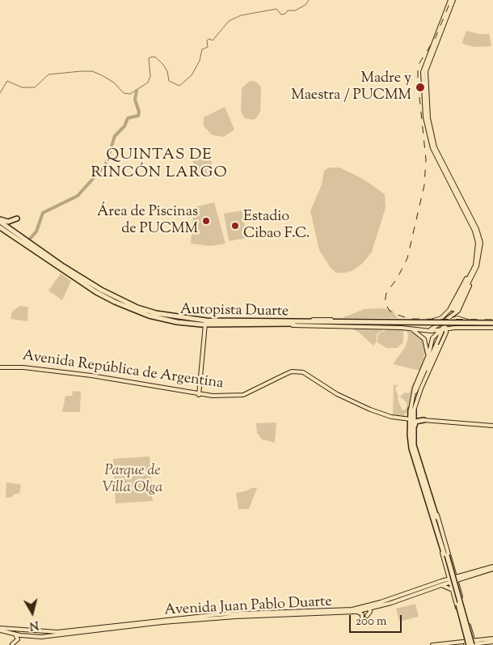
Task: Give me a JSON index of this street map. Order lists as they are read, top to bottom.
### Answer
{
  "streets": {
    "highway": ["Autopista Duarte"],
    "main road": ["Avenida República de Argentina", "Avenida Juan Pablo Duarte"]
  },
  "districts": ["QUINTAS DE RINCÓN LARGO"],
  "parks": ["Parque de Villa Olga"],
  "places": ["Madre y Maestra / PUCMM", "Área de Piscinas de PUCMM", "Estadio Cibao F.C."],
  "scale_bar": "200 m",
  "north": "bottom"
}
